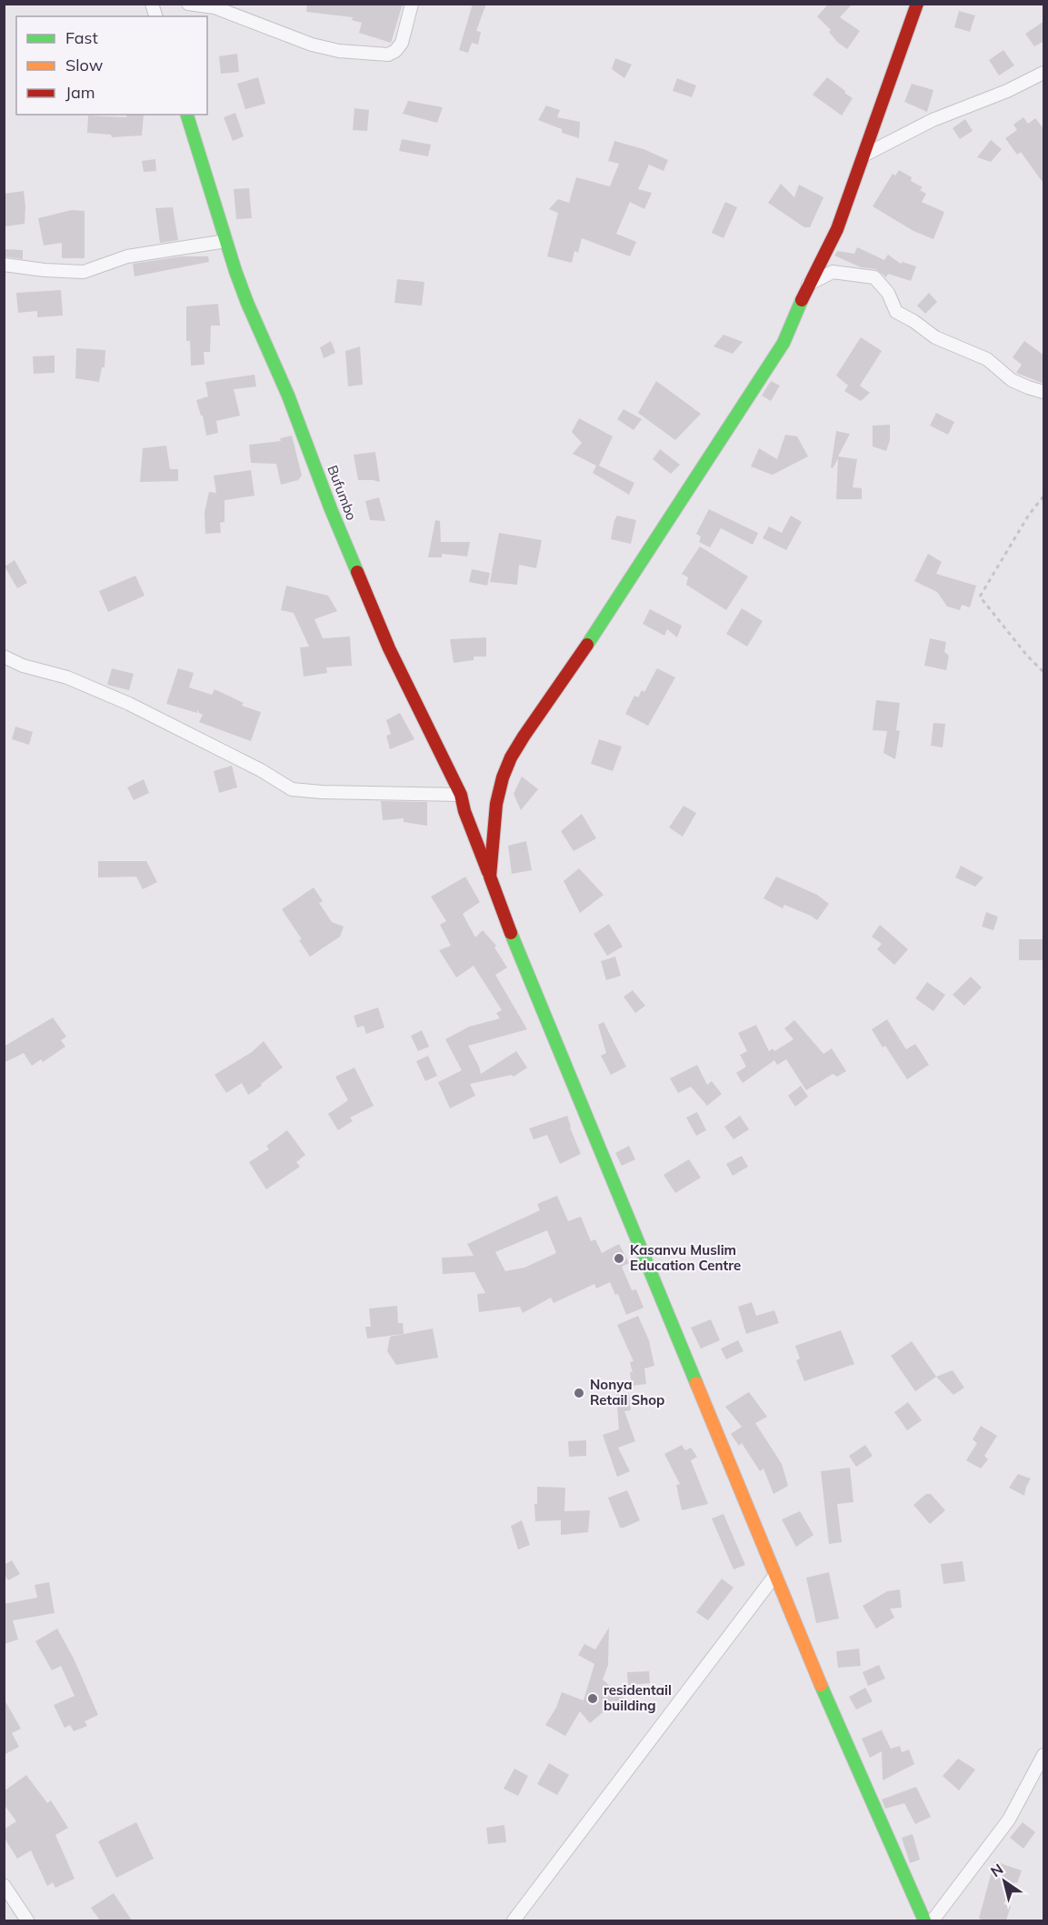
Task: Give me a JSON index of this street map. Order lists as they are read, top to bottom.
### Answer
{
  "streets": {
    "street": ["Bufumbo"]
  },
  "places": ["Kasanvu Muslim Education Centre", "Nonya Retail Shop", "residentail building"],
  "legend": ["Fast", "Slow", "Jam"],
  "north": "top left"
}
